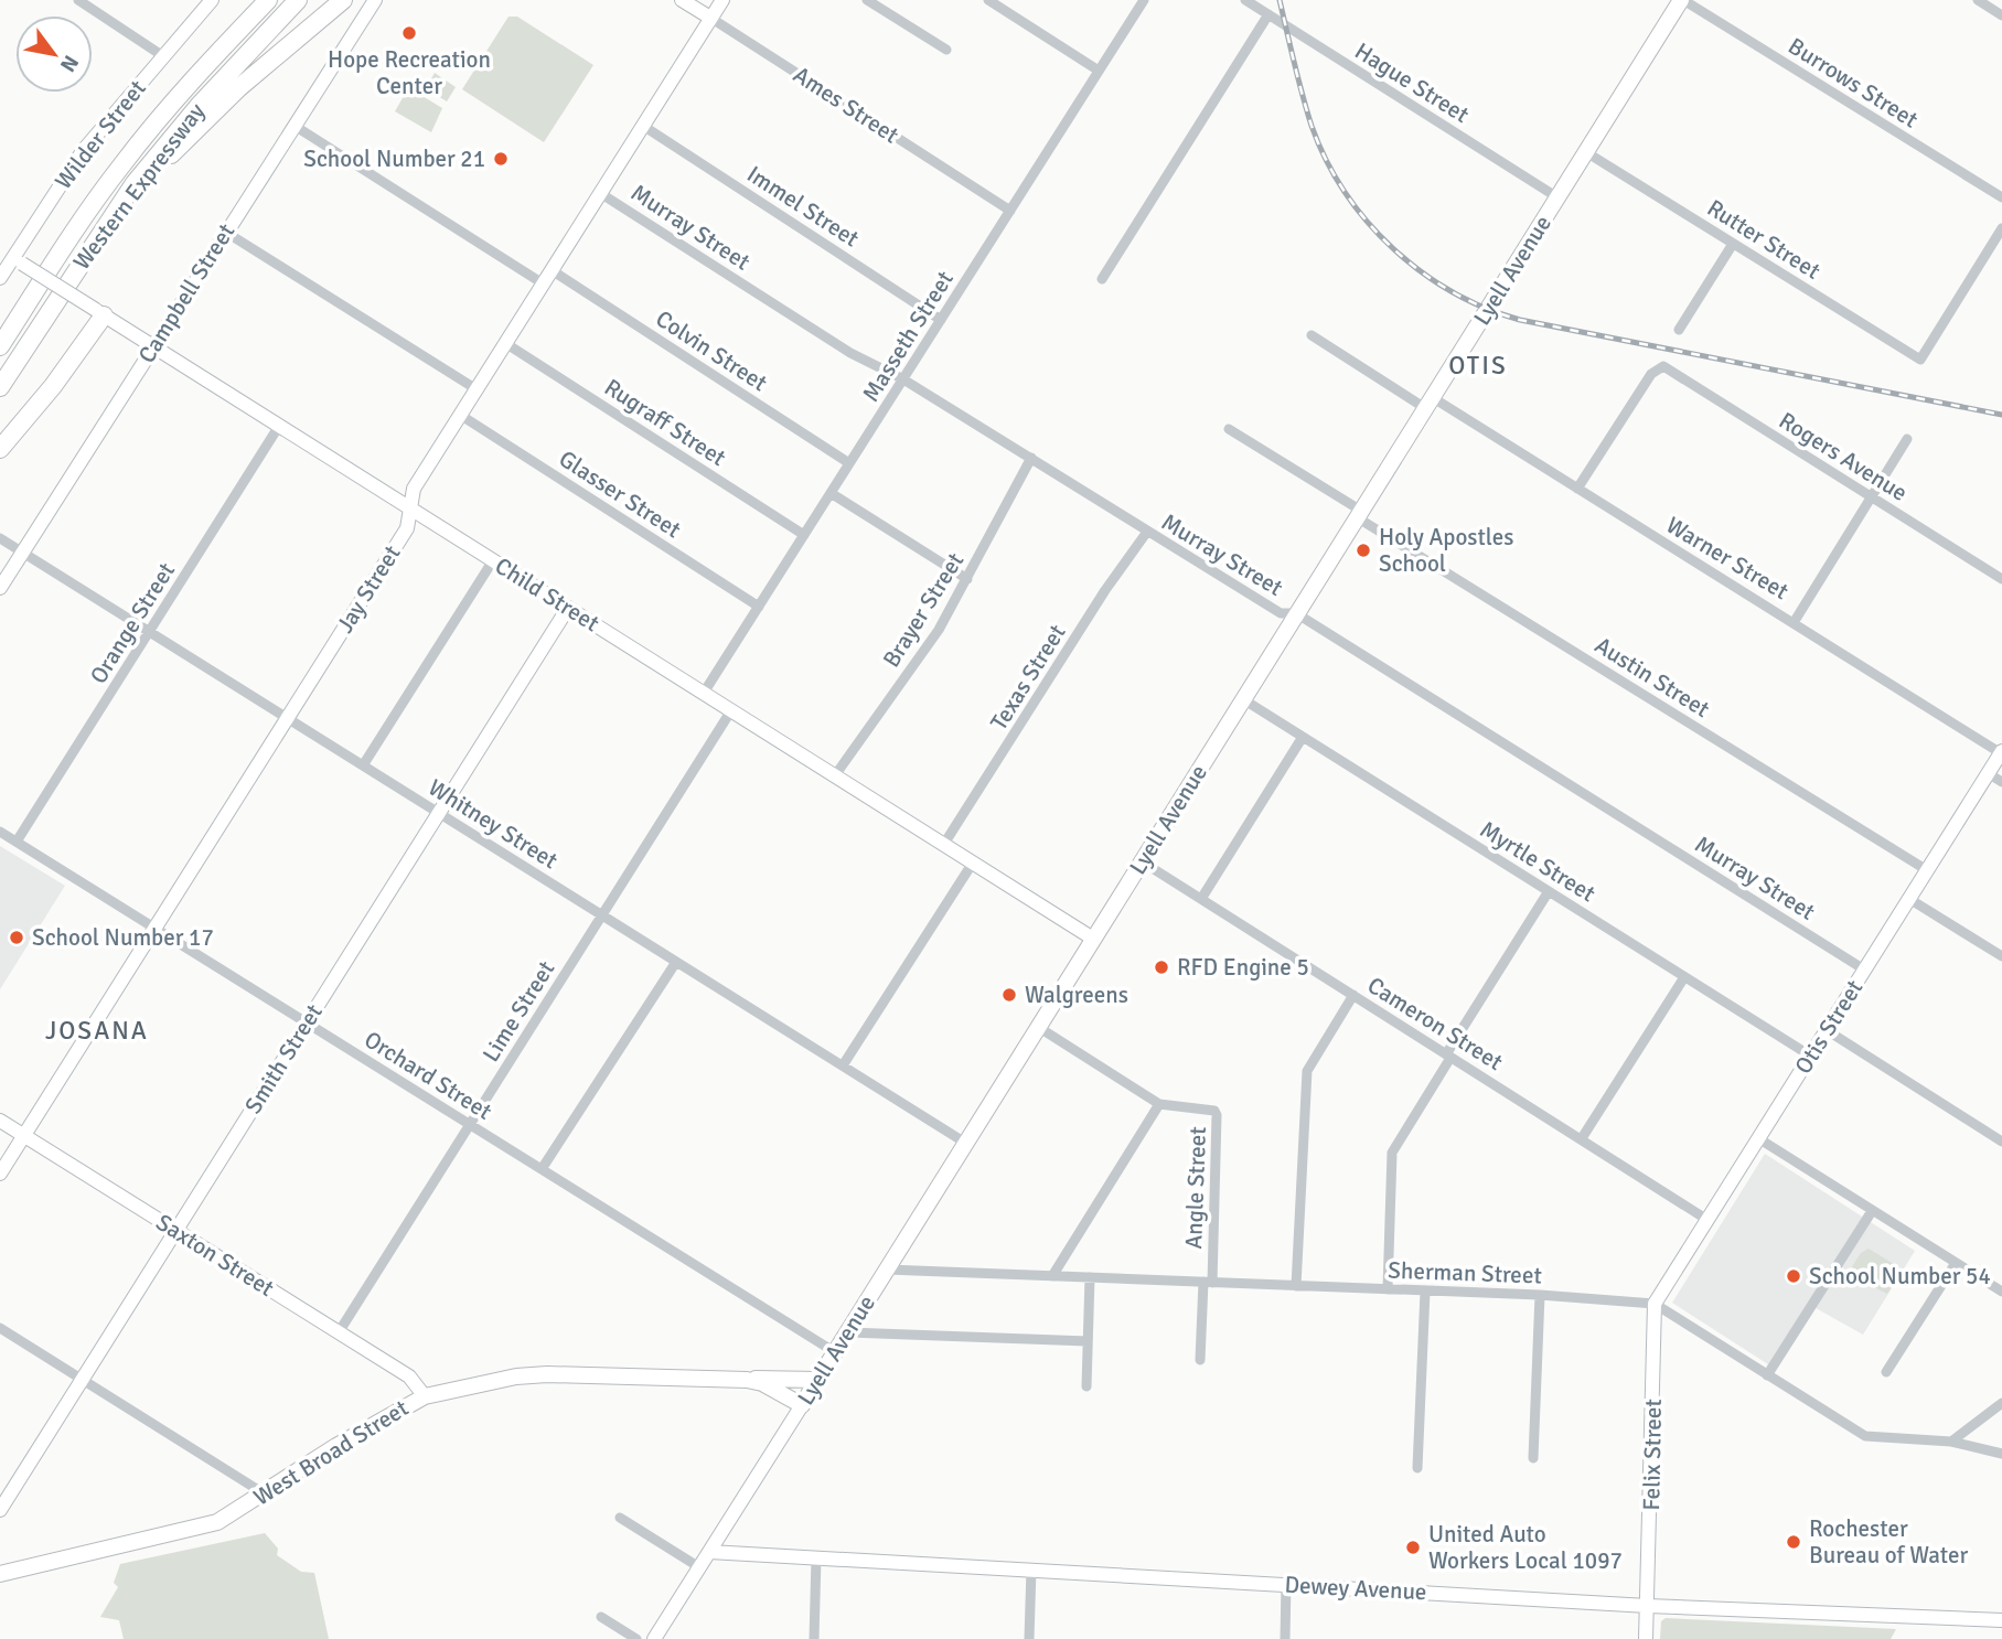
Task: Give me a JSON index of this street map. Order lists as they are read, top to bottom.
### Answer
{
  "streets": {
    "highway": ["Western Expressway"],
    "main road": ["Lyell Avenue", "West Broad Street"],
    "street": [
      "Hague Street",
      "Burrows Street",
      "Ames Street",
      "Wilder Street",
      "Immel Street",
      "Murray Street",
      "Rutter Street",
      "Campbell Street",
      "Masseth Street",
      "Colvin Street",
      "Rugraff Street",
      "Rogers Avenue",
      "Glasser Street",
      "Warner Street",
      "Jay Street",
      "Child Street",
      "Brayer Street",
      "Orange Street",
      "Texas Street",
      "Austin Street",
      "Whitney Street",
      "Myrtle Street",
      "Lime Street",
      "Cameron Street",
      "Otis Street",
      "Smith Street",
      "Orchard Street",
      "Angle Street",
      "Saxton Street",
      "Sherman Street",
      "Felix Street",
      "Dewey Avenue"
    ]
  },
  "crossings": [
    ["Hague Street", "Lyell Avenue"],
    ["Burrows Street", "Lyell Avenue"],
    ["Ames Street", "Masseth Street"],
    ["Ames Street", "Jay Street"],
    ["Wilder Street", "Child Street"],
    ["Immel Street", "Masseth Street"],
    ["Immel Street", "Jay Street"],
    ["Murray Street", "Lyell Avenue"],
    ["Murray Street", "Masseth Street"],
    ["Murray Street", "Jay Street"],
    ["Murray Street", "Brayer Street"],
    ["Murray Street", "Texas Street"],
    ["Murray Street", "Otis Street"],
    ["Rutter Street", "Lyell Avenue"],
    ["Lyell Avenue", "Warner Street"],
    ["Lyell Avenue", "Child Street"],
    ["Lyell Avenue", "Austin Street"],
    ["Lyell Avenue", "Whitney Street"],
    ["Lyell Avenue", "Myrtle Street"],
    ["Lyell Avenue", "Cameron Street"],
    ["Lyell Avenue", "Orchard Street"],
    ["Lyell Avenue", "Angle Street"],
    ["Lyell Avenue", "Sherman Street"],
    ["Lyell Avenue", "West Broad Street"],
    ["Lyell Avenue", "Dewey Avenue"],
    ["Campbell Street", "Child Street"],
    ["Campbell Street", "Whitney Street"],
    ["Masseth Street", "Colvin Street"],
    ["Masseth Street", "Rugraff Street"],
    ["Masseth Street", "Glasser Street"],
    ["Masseth Street", "Child Street"],
    ["Colvin Street", "Jay Street"],
    ["Rugraff Street", "Jay Street"],
    ["Rogers Avenue", "Warner Street"],
    ["Glasser Street", "Jay Street"],
    ["Warner Street", "Otis Street"],
    ["Jay Street", "Child Street"],
    ["Jay Street", "Whitney Street"],
    ["Jay Street", "Orchard Street"],
    ["Jay Street", "Saxton Street"],
    ["Child Street", "Brayer Street"],
    ["Child Street", "Orange Street"],
    ["Child Street", "Texas Street"],
    ["Child Street", "Lime Street"],
    ["Child Street", "Smith Street"],
    ["Orange Street", "Whitney Street"],
    ["Orange Street", "Orchard Street"],
    ["Austin Street", "Otis Street"],
    ["Whitney Street", "Lime Street"],
    ["Whitney Street", "Smith Street"],
    ["Myrtle Street", "Otis Street"],
    ["Lime Street", "Orchard Street"],
    ["Lime Street", "Saxton Street"],
    ["Cameron Street", "Otis Street"],
    ["Otis Street", "Sherman Street"],
    ["Otis Street", "Felix Street"],
    ["Smith Street", "Orchard Street"],
    ["Smith Street", "Saxton Street"],
    ["Angle Street", "Sherman Street"],
    ["Saxton Street", "West Broad Street"],
    ["Sherman Street", "Felix Street"],
    ["Felix Street", "Dewey Avenue"]
  ],
  "districts": ["OTIS", "JOSANA"],
  "places": [
    "Hope Recreation Center",
    "School Number 21",
    "Holy Apostles School",
    "School Number 17",
    "RFD Engine 5",
    "Walgreens",
    "School Number 54",
    "Rochester Bureau of Water",
    "United Auto Workers Local 1097"
  ],
  "north": "bottom right"
}
